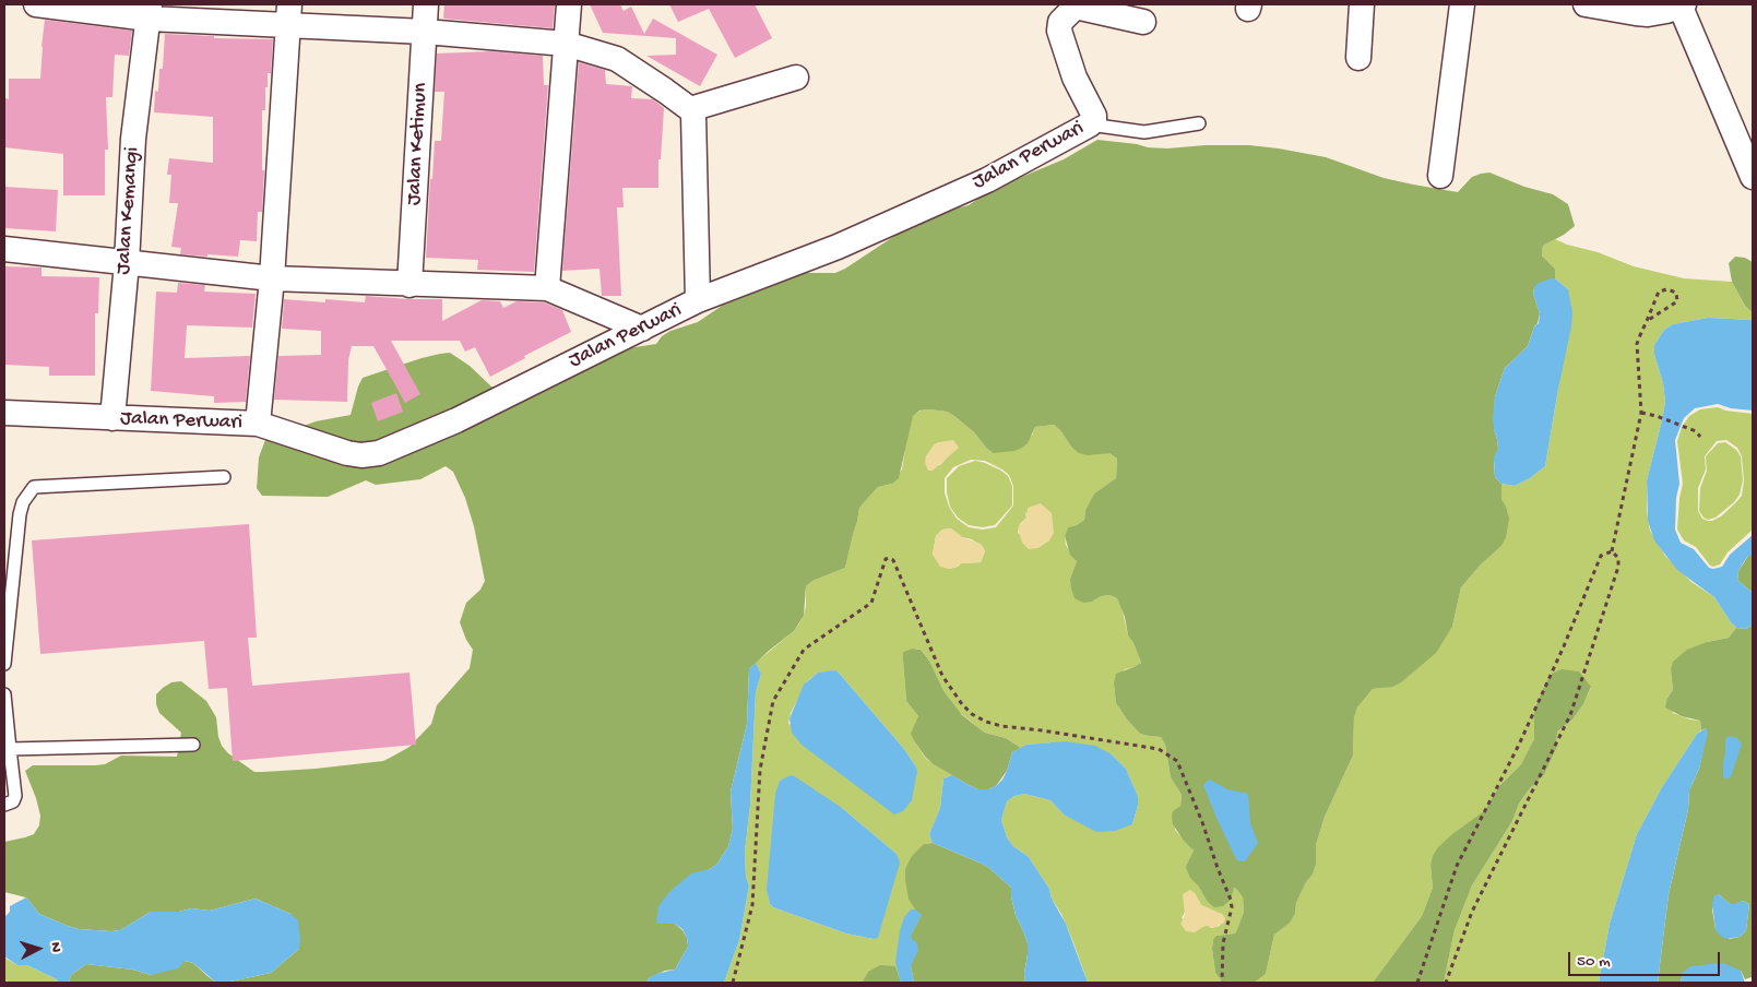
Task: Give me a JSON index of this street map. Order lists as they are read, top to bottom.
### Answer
{
  "streets": {
    "street": ["Jalan Ketimun", "Jalan Perwari", "Jalan Kemangi"]
  },
  "crossings": [
    ["Jalan Perwari", "Jalan Kemangi"]
  ],
  "scale_bar": "50 m",
  "north": "right"
}
